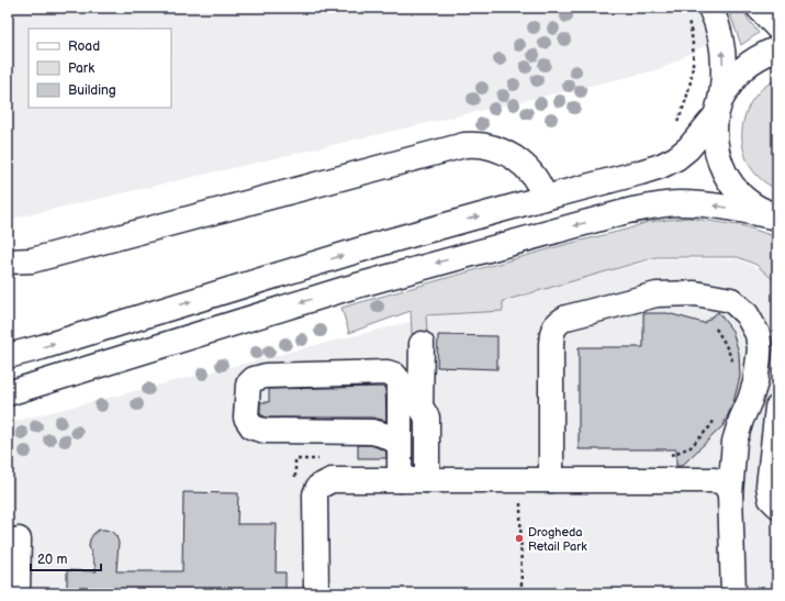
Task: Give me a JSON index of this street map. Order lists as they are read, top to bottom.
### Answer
{
  "places": ["Drogheda Retail Park"],
  "legend": ["Road", "Park", "Building"],
  "scale_bar": "20 m"
}
